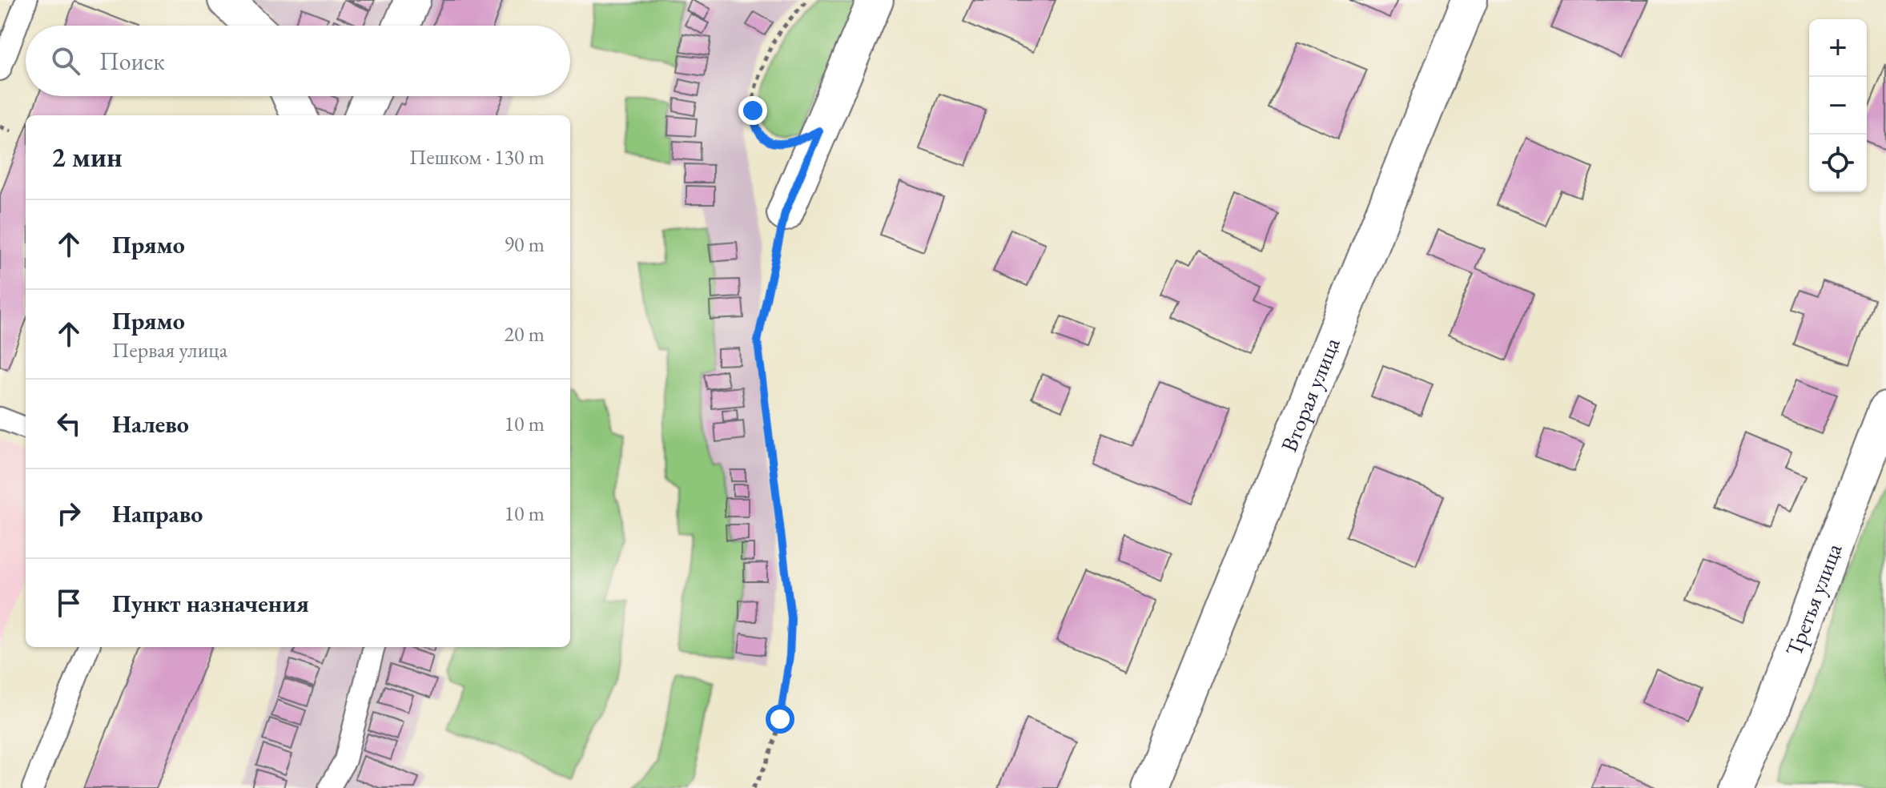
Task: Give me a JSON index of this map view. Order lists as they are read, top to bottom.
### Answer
{
  "streets": {
    "street": ["Вторая улица", "Третья улица"]
  },
  "page": {
    "map_buttons": ["+", "−"],
    "search": "Поиск",
    "heading": ["2 мин", "Пешком · 130 m"],
    "list": [
      ["Прямо", "90 m"],
      ["Прямо", "Первая улица", "20 m"],
      ["Налево", "10 m"],
      ["Направо", "10 m"],
      "Пункт назначения"
    ]
  }
}
